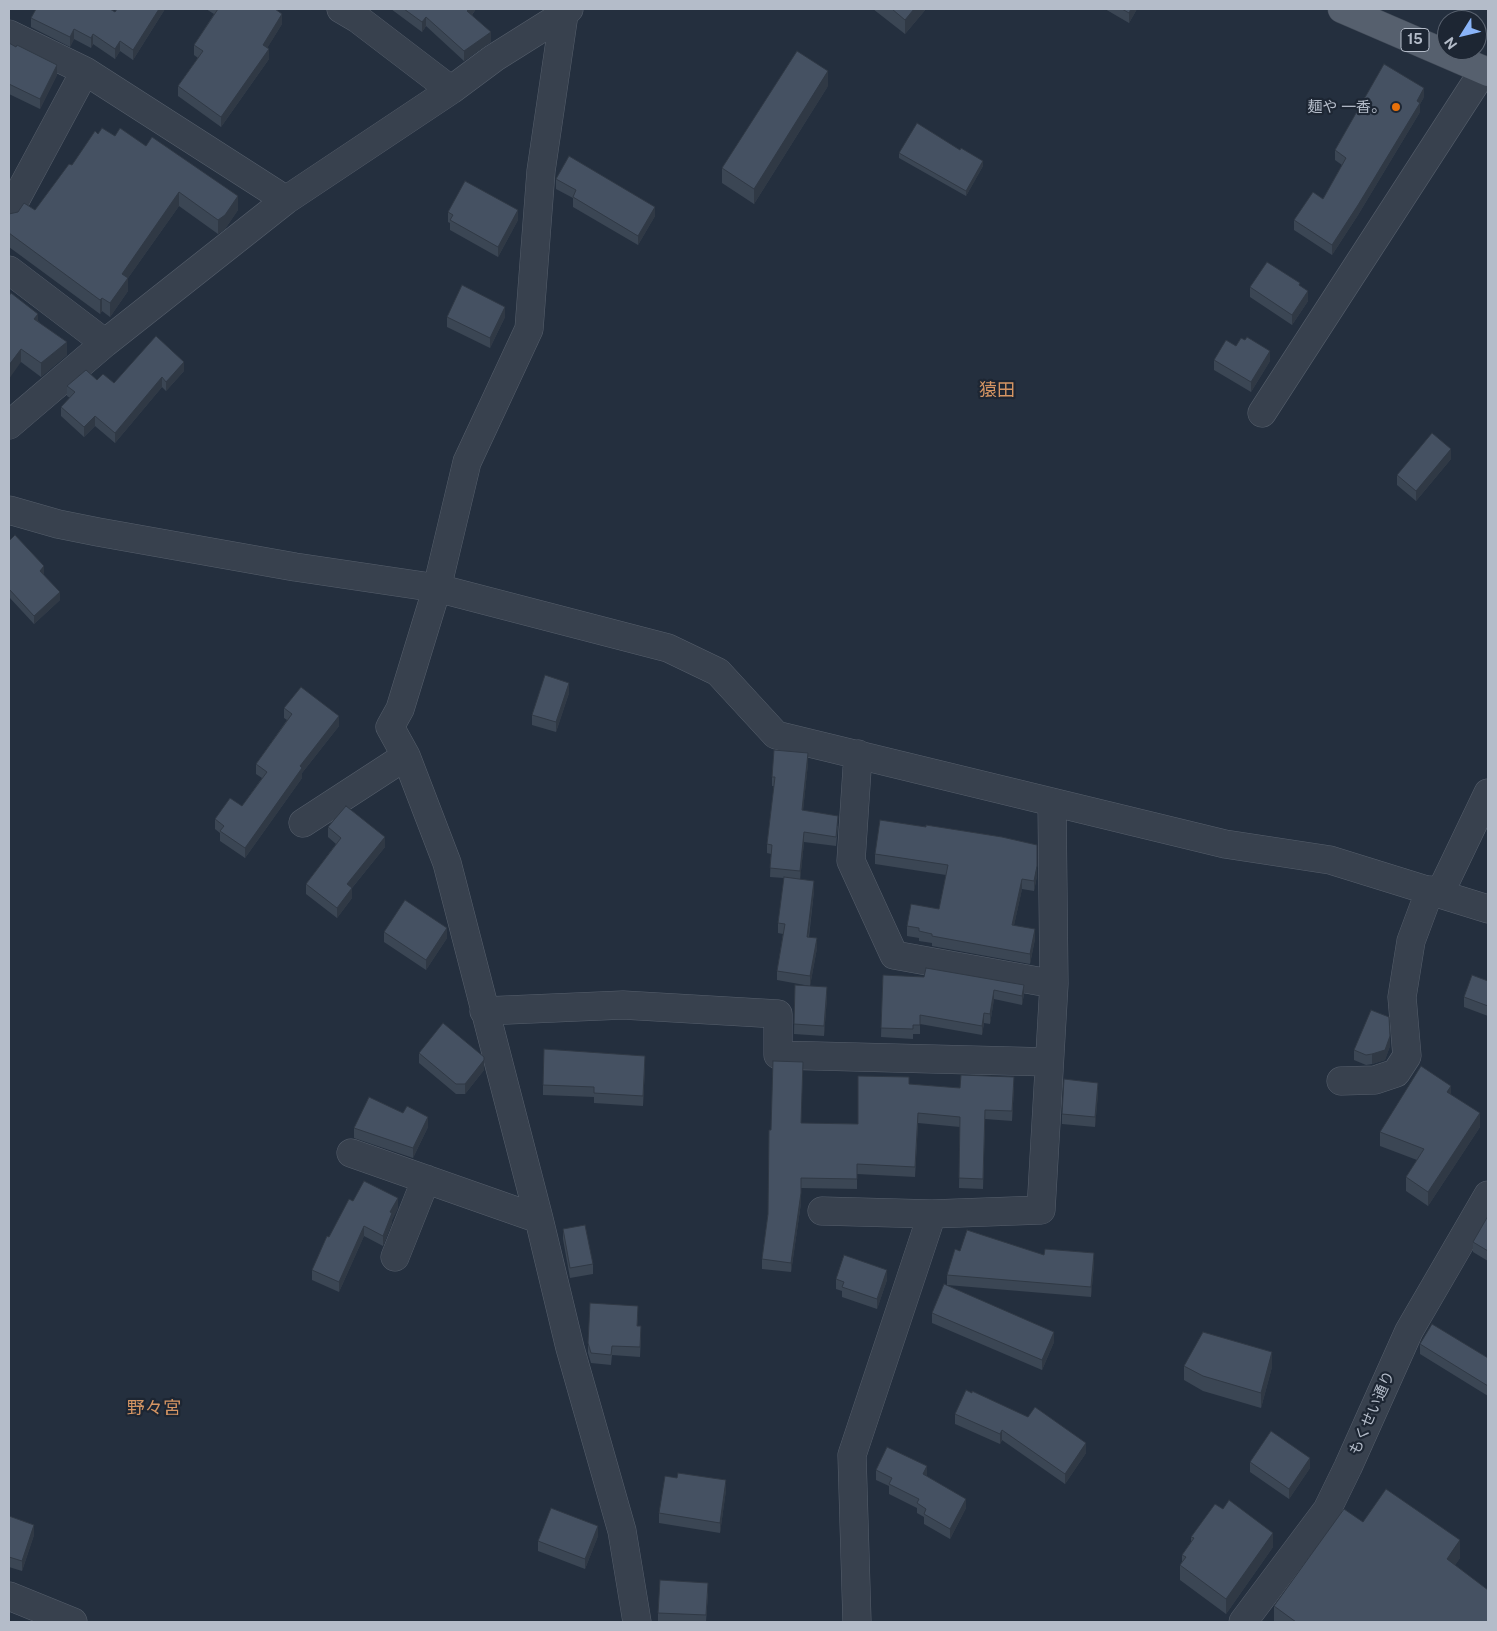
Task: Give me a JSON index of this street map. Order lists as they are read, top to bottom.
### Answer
{
  "streets": {
    "main road": ["15"],
    "street": ["もくせい通り"]
  },
  "districts": ["猿田", "野々宮"],
  "places": ["麺や 一香。"],
  "north": "bottom left"
}
